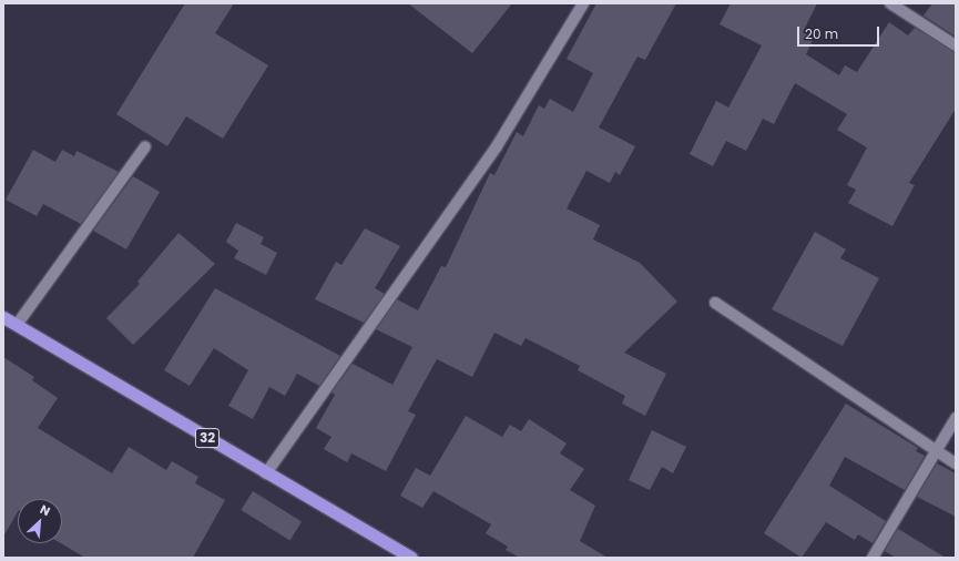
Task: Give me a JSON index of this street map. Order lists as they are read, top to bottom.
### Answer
{
  "streets": {
    "highway": ["32"]
  },
  "scale_bar": "20 m",
  "north": "top right"
}
